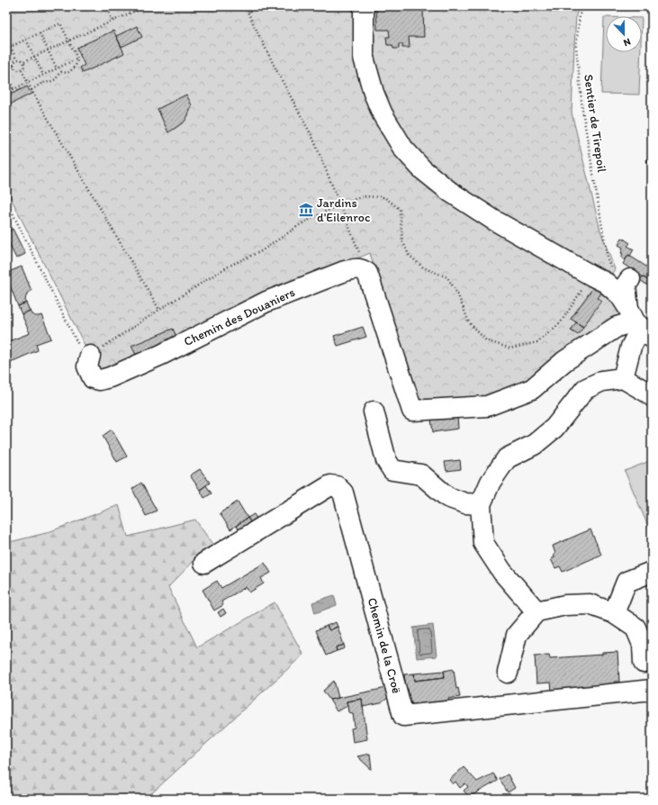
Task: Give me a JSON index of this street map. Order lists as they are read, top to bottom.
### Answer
{
  "streets": {
    "street": ["Chemin des Douaniers", "Chemin de la Croë"],
    "path": ["Sentier de Tirepoil"]
  },
  "places": {
    "museum": ["Jardins d'Eilenroc"]
  },
  "north": "bottom"
}
